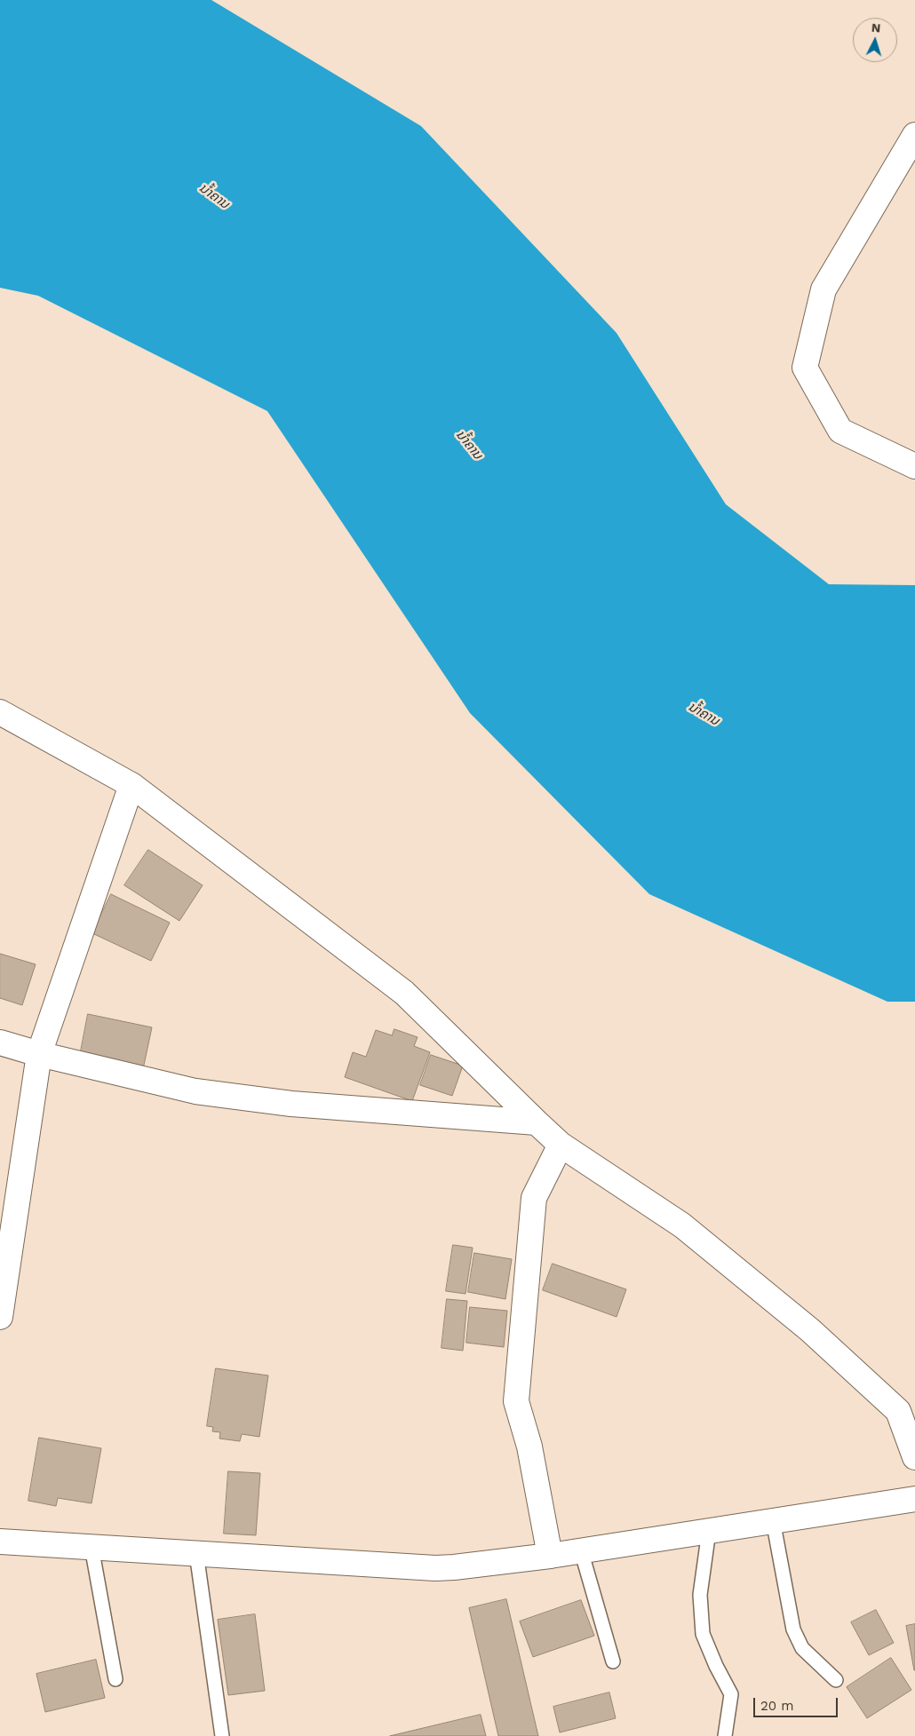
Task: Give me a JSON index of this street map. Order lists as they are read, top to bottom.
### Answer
{
  "water": ["ນ້ຳຄານ"],
  "scale_bar": "20 m",
  "north": "top"
}
